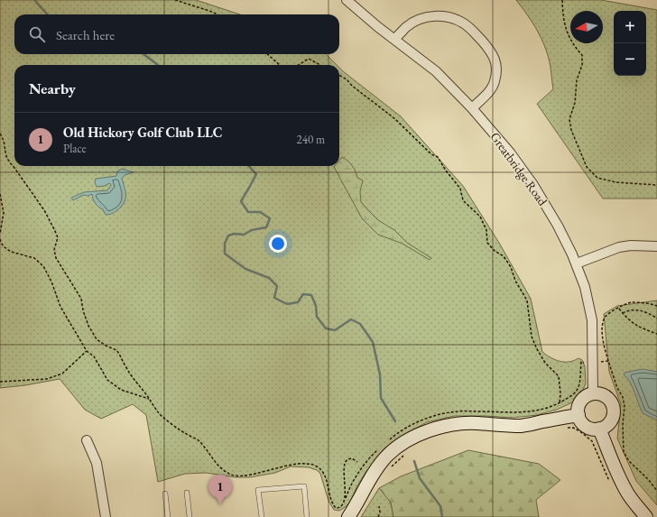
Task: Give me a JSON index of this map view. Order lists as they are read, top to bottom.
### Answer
{
  "streets": {
    "street": ["Greatbridge Road"]
  },
  "north": "left",
  "page": {
    "map_buttons": ["+", "−"],
    "search": "Search here",
    "heading": "Nearby",
    "list": [
      {
        "mark": "1",
        "name": "Old Hickory Golf Club LLC",
        "note": "Place",
        "value": "240 m"
      }
    ],
    "pins": "1"
  }
}
